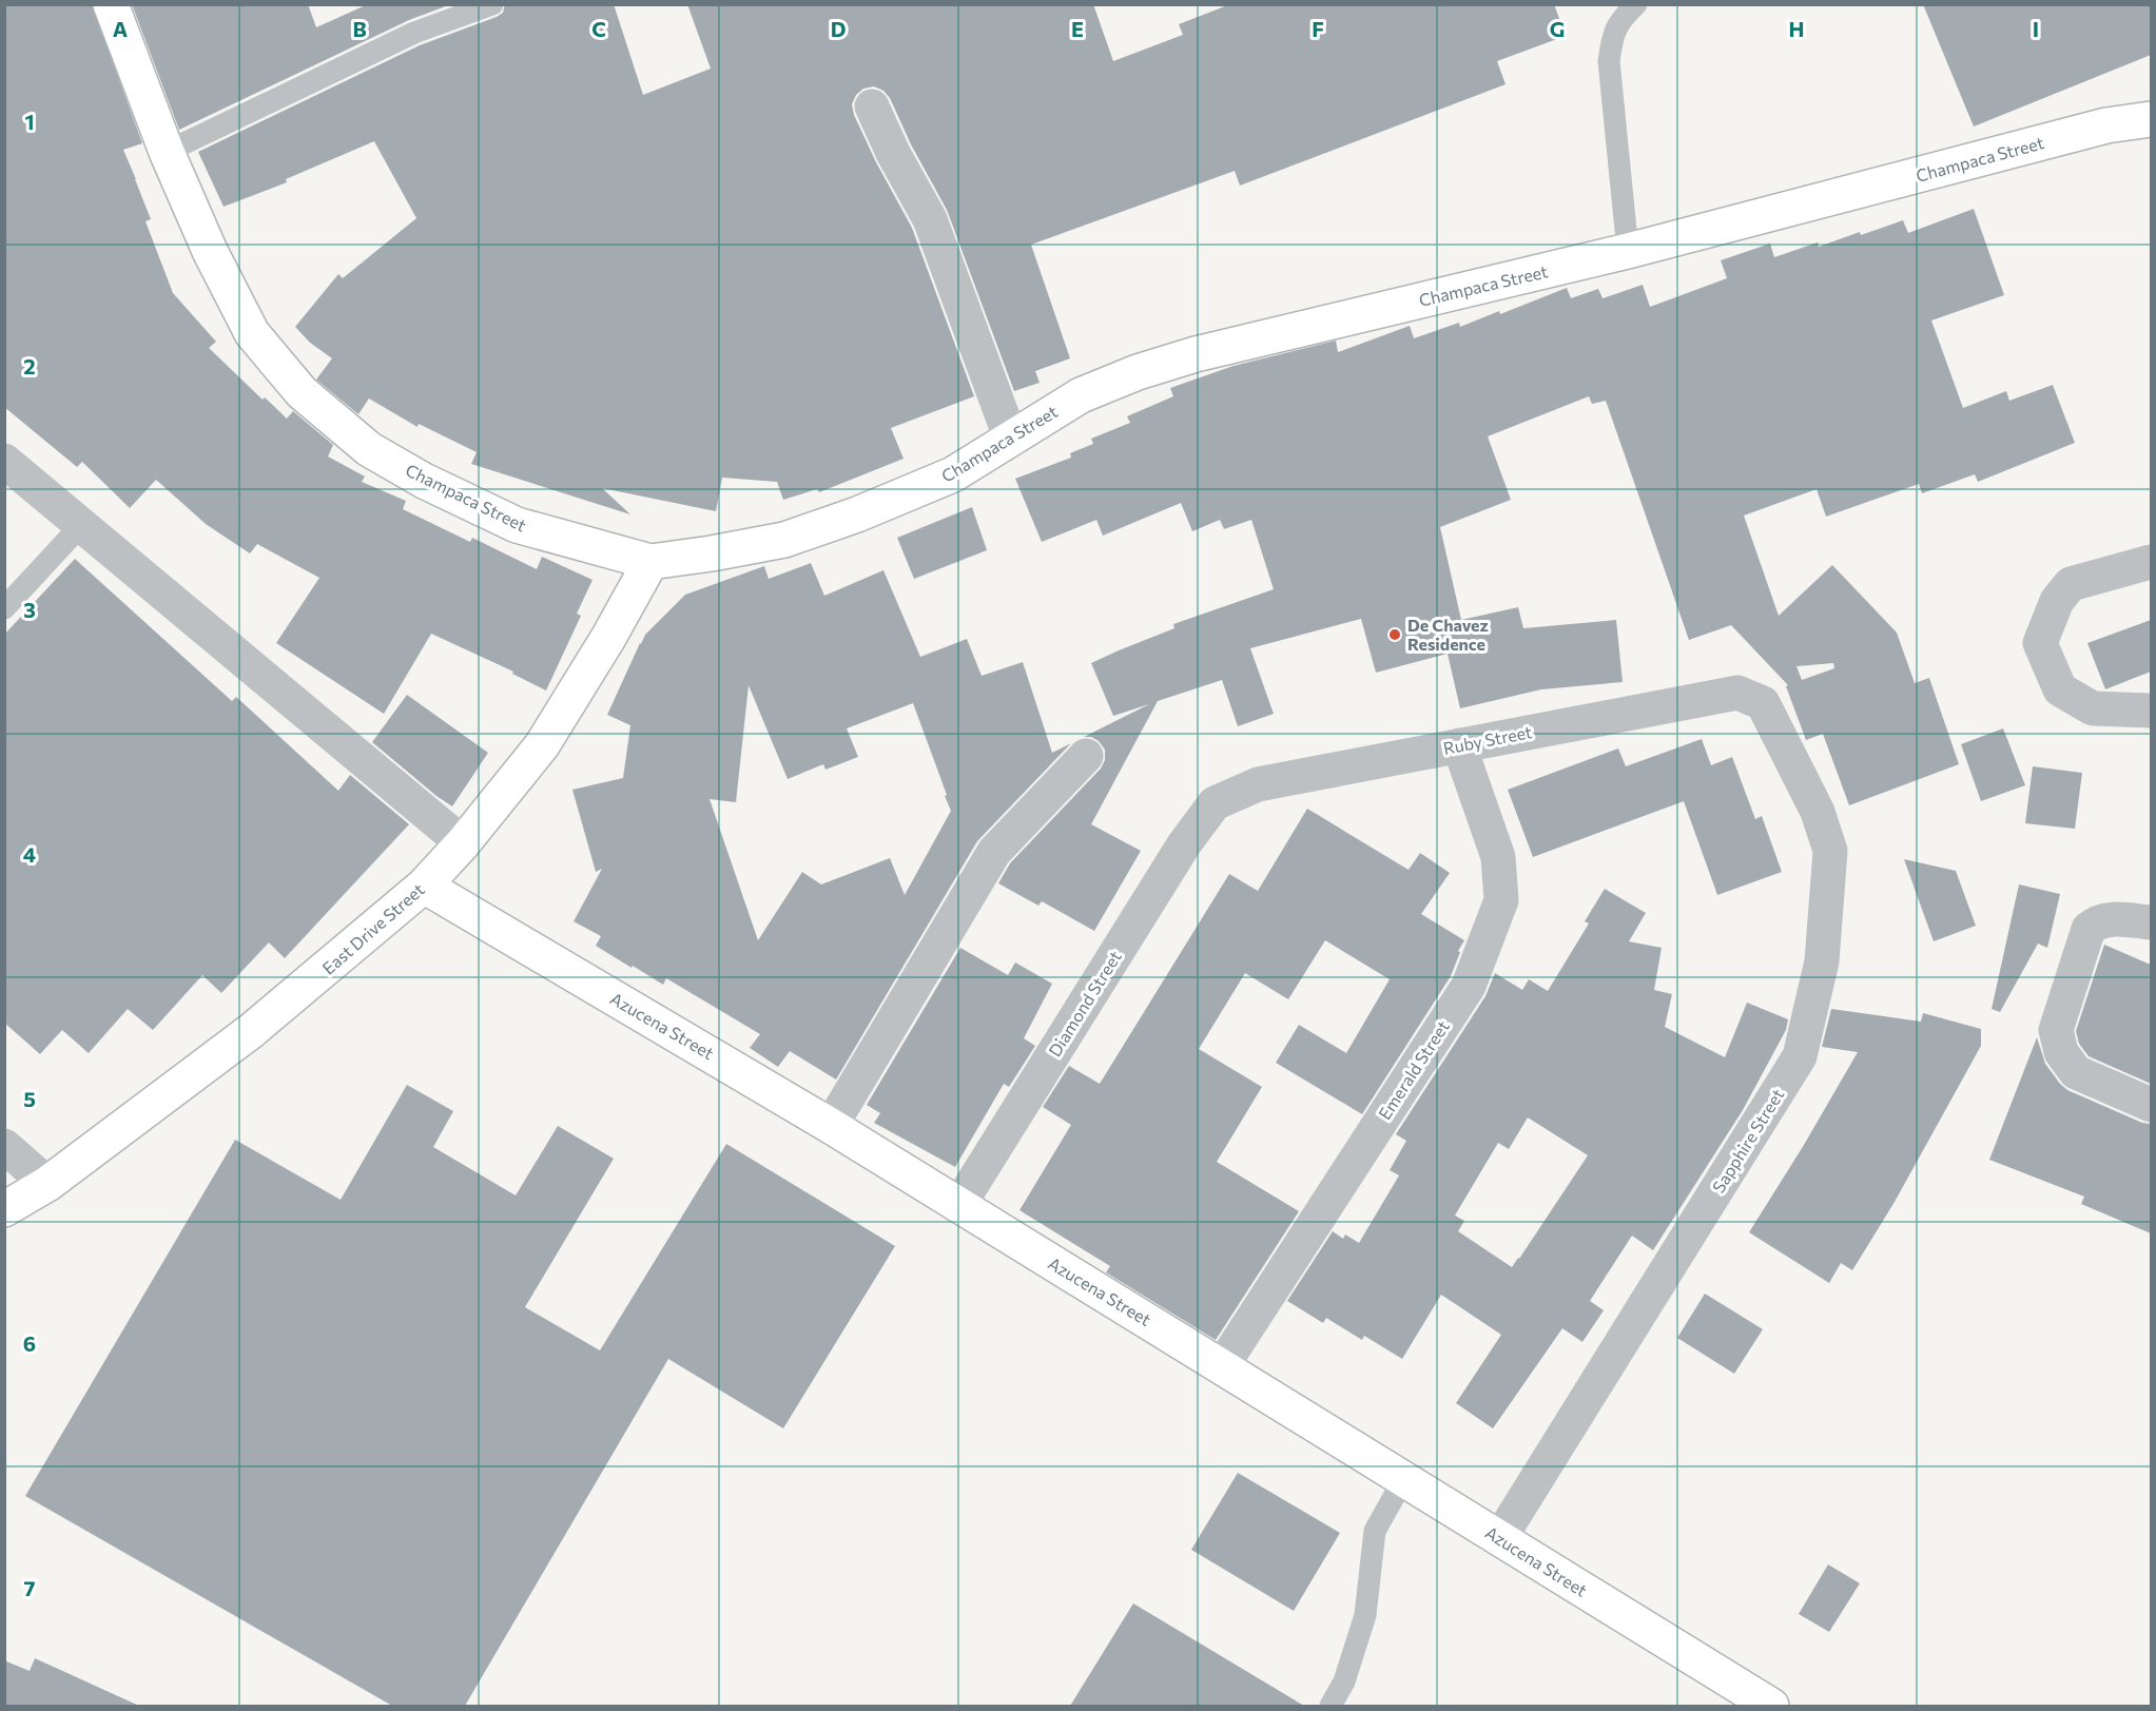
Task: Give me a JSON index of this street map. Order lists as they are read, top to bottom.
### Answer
{
  "streets": {
    "street": [
      "Champaca Street",
      "Ruby Street",
      "East Drive Street",
      "Diamond Street",
      "Azucena Street",
      "Emerald Street",
      "Sapphire Street"
    ]
  },
  "crossings": [
    ["Champaca Street", "East Drive Street"],
    ["Ruby Street", "Diamond Street"],
    ["Ruby Street", "Emerald Street"],
    ["Ruby Street", "Sapphire Street"],
    ["East Drive Street", "Azucena Street"],
    ["Diamond Street", "Azucena Street"],
    ["Azucena Street", "Emerald Street"],
    ["Azucena Street", "Sapphire Street"]
  ],
  "places": ["De Chavez Residence"],
  "grid": {
    "columns": [
      "A",
      "B",
      "C",
      "D",
      "E",
      "F",
      "G",
      "H",
      "I"
    ],
    "rows": [
      "1",
      "2",
      "3",
      "4",
      "5",
      "6",
      "7"
    ]
  }
}
